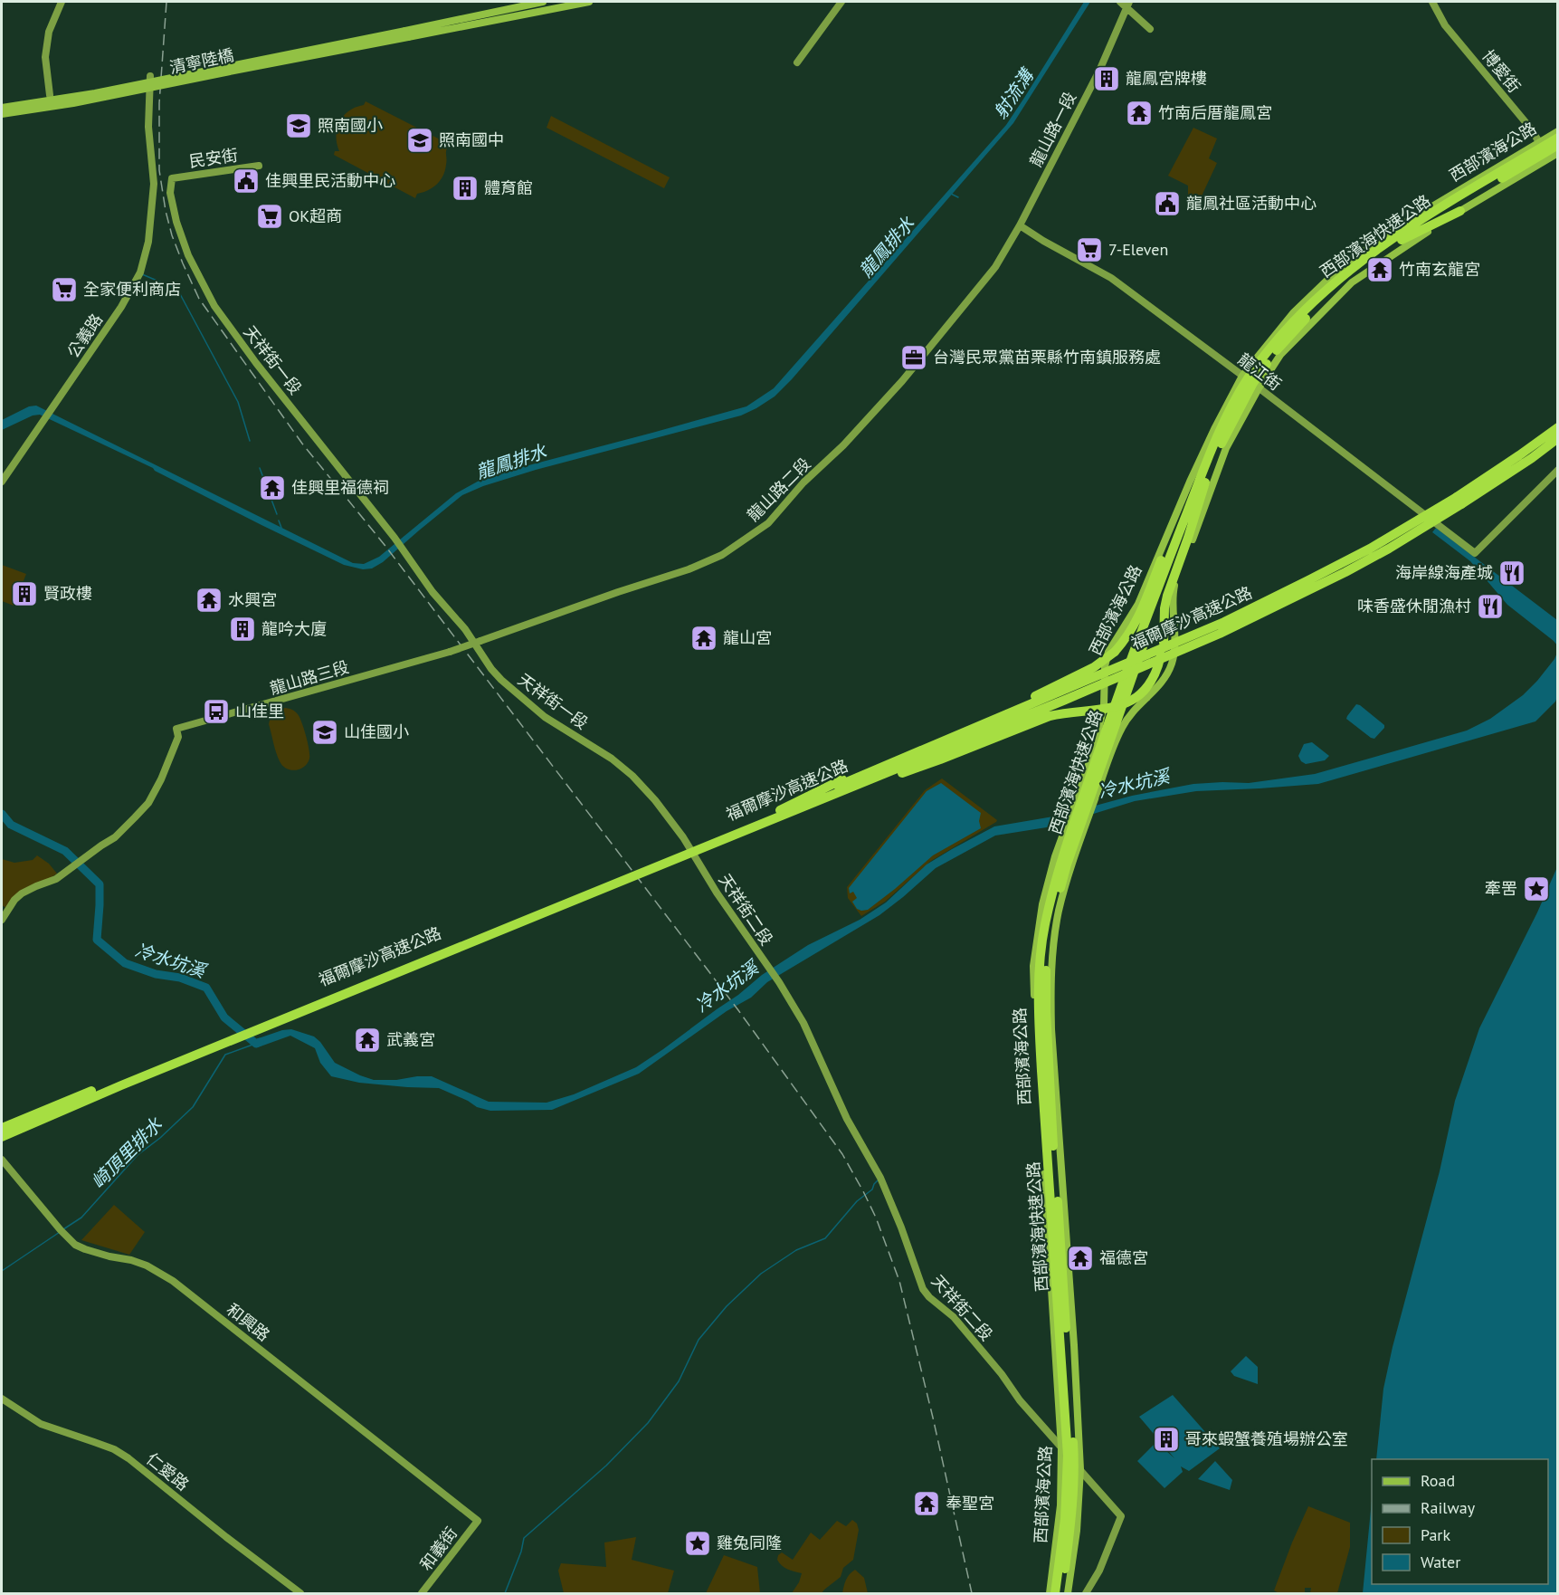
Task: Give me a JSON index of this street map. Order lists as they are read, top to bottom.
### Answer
{
  "streets": {
    "highway": ["西部濱海快速公路", "福爾摩沙高速公路"],
    "main road": ["清寧陸橋", "西部濱海公路"],
    "street": [
      "博愛街",
      "龍山路一段",
      "民安街",
      "公義路",
      "天祥街一段",
      "龍江街",
      "龍山路二段",
      "龍山路三段",
      "天祥街二段",
      "和興路",
      "仁愛路",
      "和義街"
    ]
  },
  "crossings": [
    ["博愛街", "西部濱海公路"],
    ["博愛街", "西部濱海快速公路"],
    ["龍山路一段", "龍江街"],
    ["龍山路一段", "龍山路二段"],
    ["西部濱海公路", "西部濱海快速公路"],
    ["西部濱海公路", "龍江街"],
    ["西部濱海公路", "天祥街二段"],
    ["民安街", "天祥街一段"],
    ["西部濱海快速公路", "龍江街"],
    ["西部濱海快速公路", "天祥街二段"],
    ["天祥街一段", "天祥街二段"],
    ["龍山路二段", "龍山路三段"],
    ["和興路", "和義街"]
  ],
  "water": [
    "射流溝",
    "龍鳳排水",
    "冷水坑溪",
    "崎頂里排水"
  ],
  "places": {
    "building": [
      "龍鳳宮牌樓",
      "體育館",
      "賢政樓",
      "龍吟大廈",
      "哥來蝦蟹養殖場辦公室"
    ],
    "temple": [
      "竹南后厝龍鳳宮",
      "竹南玄龍宮",
      "佳興里福德祠",
      "水興宮",
      "龍山宮",
      "武義宮",
      "福德宮",
      "奉聖宮"
    ],
    "school or university": ["照南國小", "照南國中", "山佳國小"],
    "public building": ["佳興里民活動中心", "龍鳳社區活動中心"],
    "supermarket": ["OK超商", "7-Eleven", "全家便利商店"],
    "office": ["台灣民眾黨苗栗縣竹南鎮服務處"],
    "restaurant": ["海岸線海產城", "味香盛休閒漁村"],
    "bus stop": ["山佳里"],
    "place": ["牽罟", "雞兔同隆"]
  },
  "legend": [
    "Road",
    "Railway",
    "Park",
    "Water"
  ]
}
